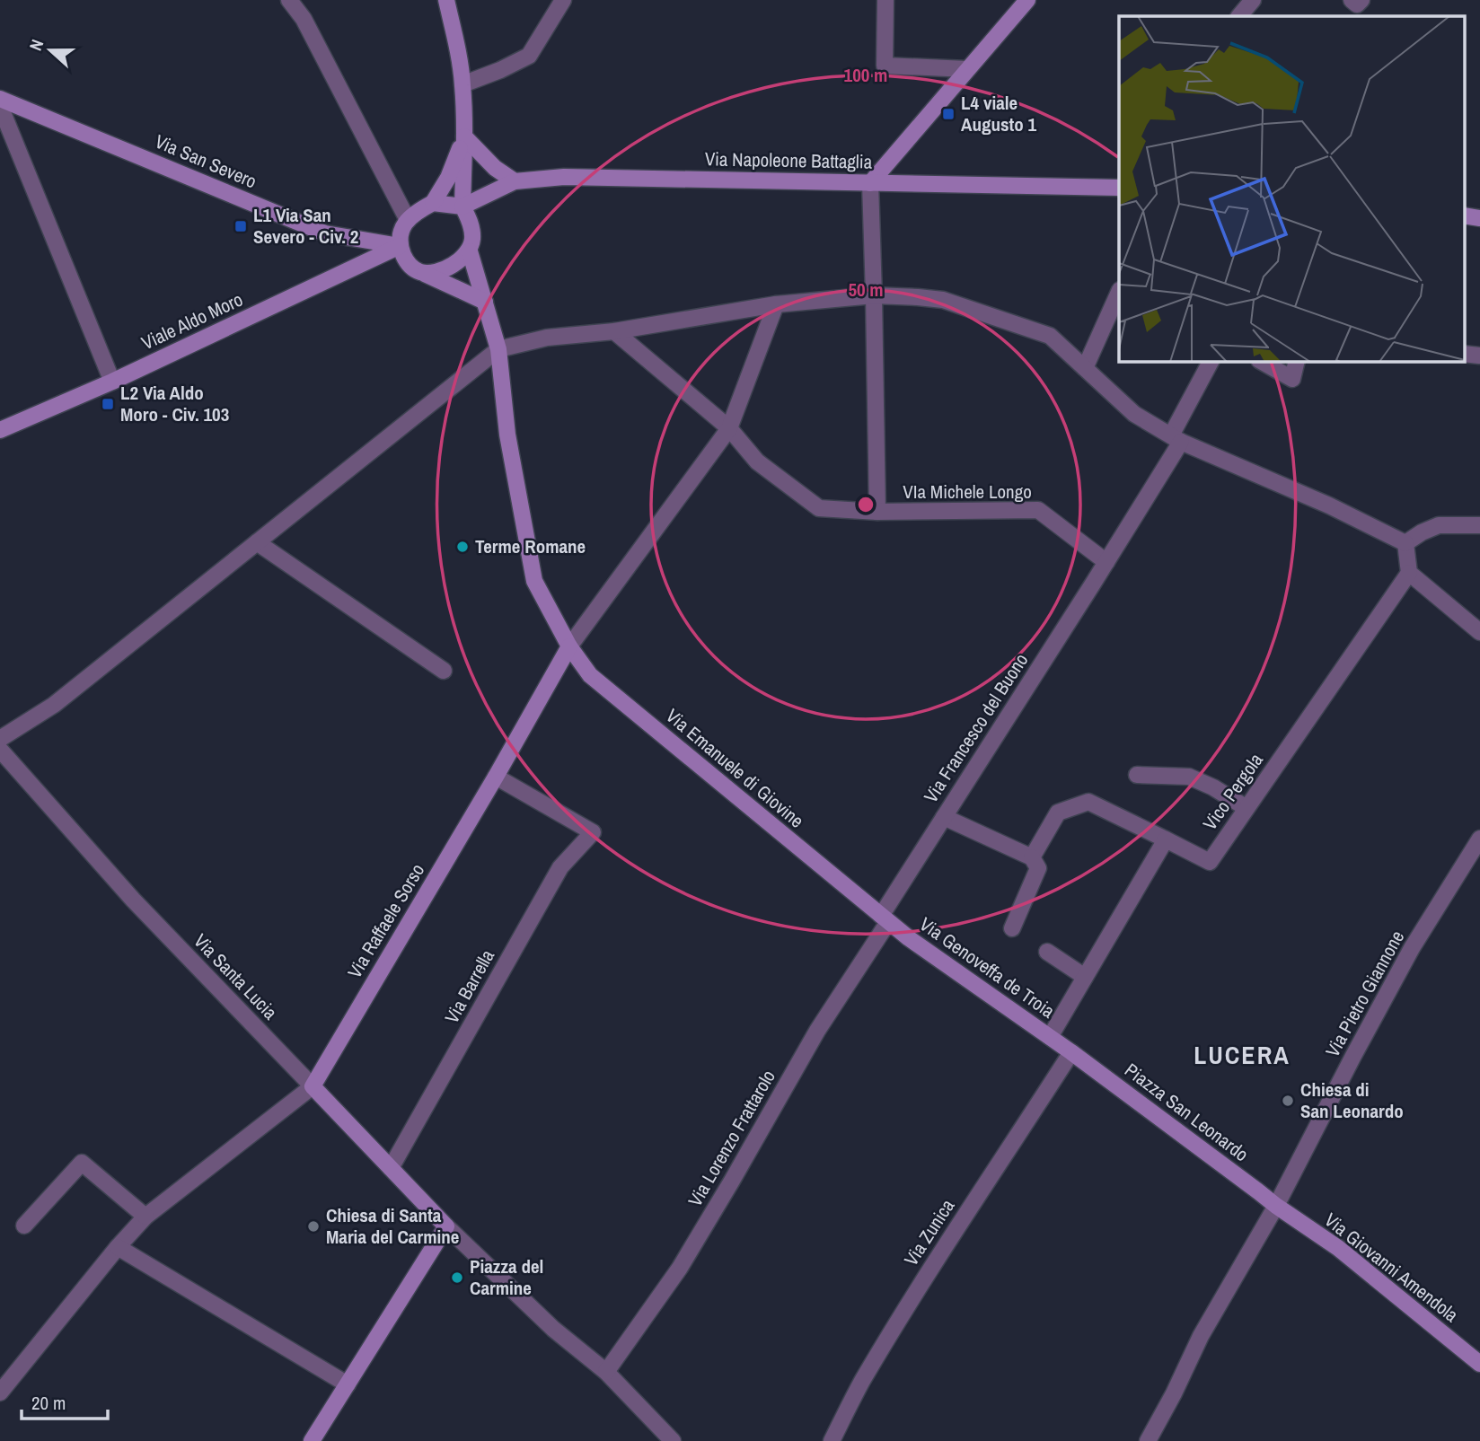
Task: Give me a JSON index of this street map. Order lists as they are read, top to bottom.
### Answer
{
  "streets": {
    "street": [
      "Via Napoleone Battaglia",
      "Via San Severo",
      "Viale Aldo Moro",
      "VIa Michele Longo",
      "Via Francesco del Buono",
      "Via Emanuele di Giovine",
      "Vico Pergola",
      "Via Raffaele Sorso",
      "Via Genoveffa de Troia",
      "Via Santa Lucia",
      "Via Barrella",
      "Via Pietro Giannone",
      "Piazza San Leonardo",
      "Via Lorenzo Frattarolo",
      "Via Zunica",
      "Via Giovanni Amendola"
    ]
  },
  "crossings": [
    ["Via Napoleone Battaglia", "Via San Severo"],
    ["Via Napoleone Battaglia", "Viale Aldo Moro"],
    ["Via Napoleone Battaglia", "Via Emanuele di Giovine"],
    ["Via San Severo", "Viale Aldo Moro"],
    ["Via San Severo", "Via Emanuele di Giovine"],
    ["Viale Aldo Moro", "Via Emanuele di Giovine"],
    ["VIa Michele Longo", "Via Francesco del Buono"],
    ["Via Francesco del Buono", "Via Emanuele di Giovine"],
    ["Via Francesco del Buono", "Via Genoveffa de Troia"],
    ["Via Francesco del Buono", "Via Lorenzo Frattarolo"],
    ["Via Emanuele di Giovine", "Via Raffaele Sorso"],
    ["Via Emanuele di Giovine", "Via Genoveffa de Troia"],
    ["Via Emanuele di Giovine", "Via Lorenzo Frattarolo"],
    ["Via Raffaele Sorso", "Via Santa Lucia"],
    ["Via Raffaele Sorso", "Via Barrella"],
    ["Via Genoveffa de Troia", "Piazza San Leonardo"],
    ["Via Genoveffa de Troia", "Via Lorenzo Frattarolo"],
    ["Via Genoveffa de Troia", "Via Zunica"],
    ["Via Santa Lucia", "Via Barrella"],
    ["Via Pietro Giannone", "Piazza San Leonardo"],
    ["Via Pietro Giannone", "Via Giovanni Amendola"],
    ["Piazza San Leonardo", "Via Zunica"],
    ["Piazza San Leonardo", "Via Giovanni Amendola"]
  ],
  "districts": ["LUCERA"],
  "places": {
    "transit": ["L4 viale Augusto 1", "L1 Via San Severo - Civ. 2", "L2 Via Aldo Moro - Civ. 103"],
    "other": [
      "Terme Romane",
      "Chiesa di San Leonardo",
      "Chiesa di Santa Maria del Carmine",
      "Piazza del Carmine"
    ]
  },
  "scale_bar": "20 m",
  "north": "left",
  "rings": ["100 m", "50 m"]
}
